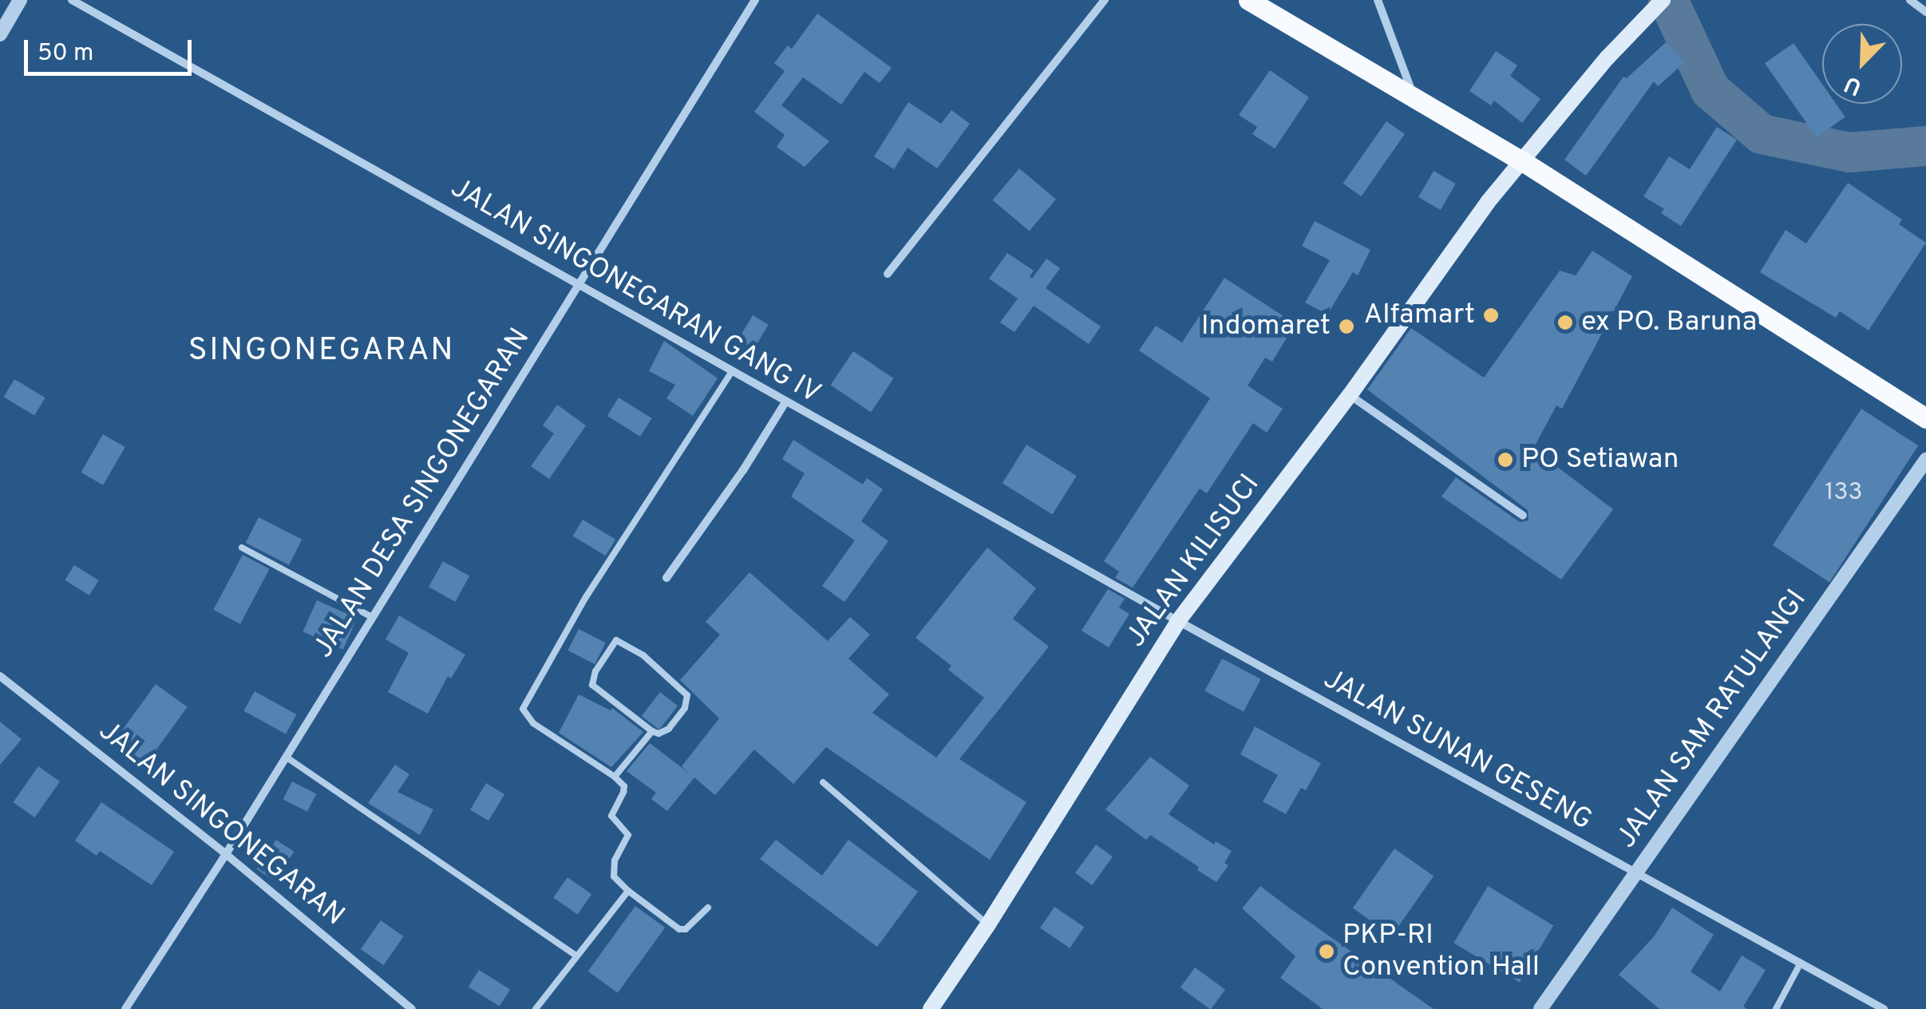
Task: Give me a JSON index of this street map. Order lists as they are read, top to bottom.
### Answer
{
  "streets": {
    "main road": ["JALAN KILISUCI"],
    "street": [
      "JALAN SINGONEGARAN GANG IV",
      "JALAN DESA SINGONEGARAN",
      "JALAN SAM RATULANGI",
      "JALAN SUNAN GESENG",
      "JALAN SINGONEGARAN"
    ]
  },
  "crossings": [
    ["JALAN SINGONEGARAN GANG IV", "JALAN DESA SINGONEGARAN"],
    ["JALAN SINGONEGARAN GANG IV", "JALAN KILISUCI"],
    ["JALAN SINGONEGARAN GANG IV", "JALAN SUNAN GESENG"],
    ["JALAN DESA SINGONEGARAN", "JALAN SINGONEGARAN"],
    ["JALAN KILISUCI", "JALAN SUNAN GESENG"],
    ["JALAN SAM RATULANGI", "JALAN SUNAN GESENG"]
  ],
  "districts": ["SINGONEGARAN"],
  "places": [
    "Alfamart",
    "ex PO. Baruna",
    "Indomaret",
    "PO Setiawan",
    "PKP-RI Convention Hall"
  ],
  "house_numbers": ["133"],
  "scale_bar": "50 m",
  "north": "bottom left"
}
